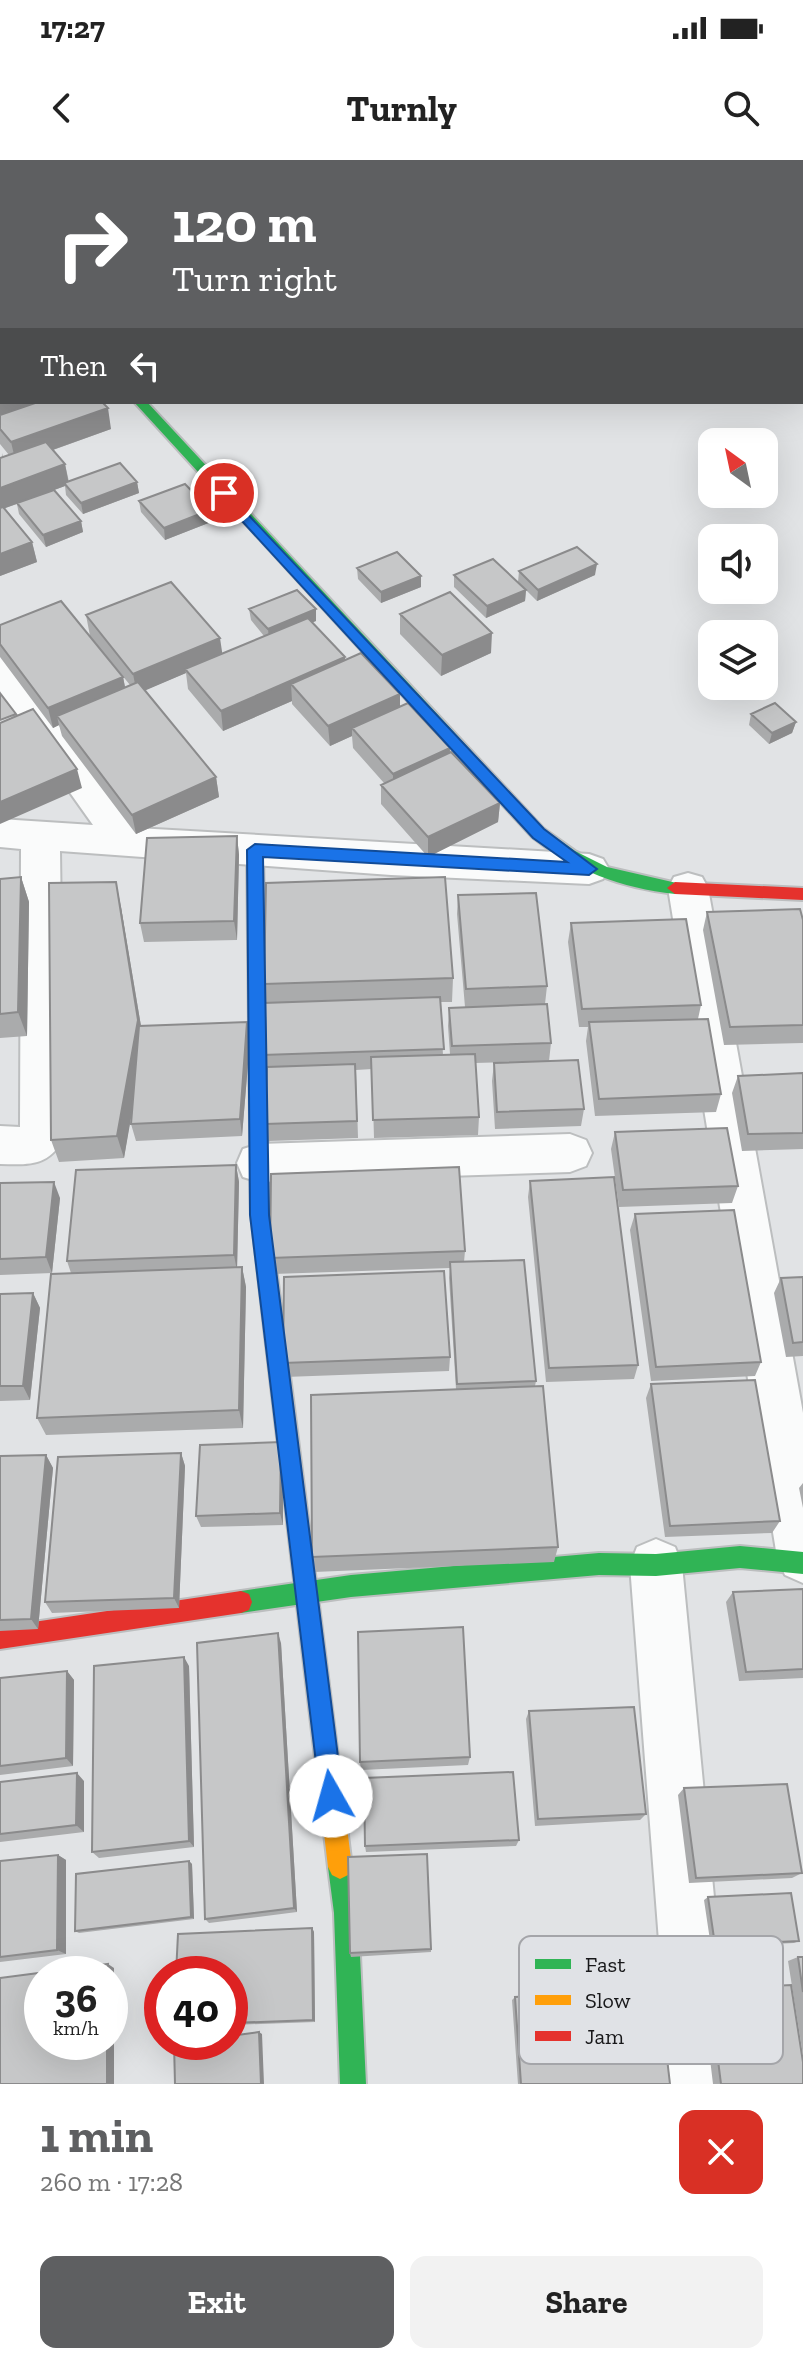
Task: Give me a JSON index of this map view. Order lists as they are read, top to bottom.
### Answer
{
  "legend": ["Fast", "Slow", "Jam"],
  "north": "top left",
  "page": {
    "status": "17:27",
    "header": "Turnly",
    "turn": ["120 m", "Turn right"],
    "then": "Then",
    "speed": "36 km/h",
    "limit": "40",
    "heading": ["1 min", "260 m · 17:28"],
    "buttons": ["Exit", "Share"]
  }
}
